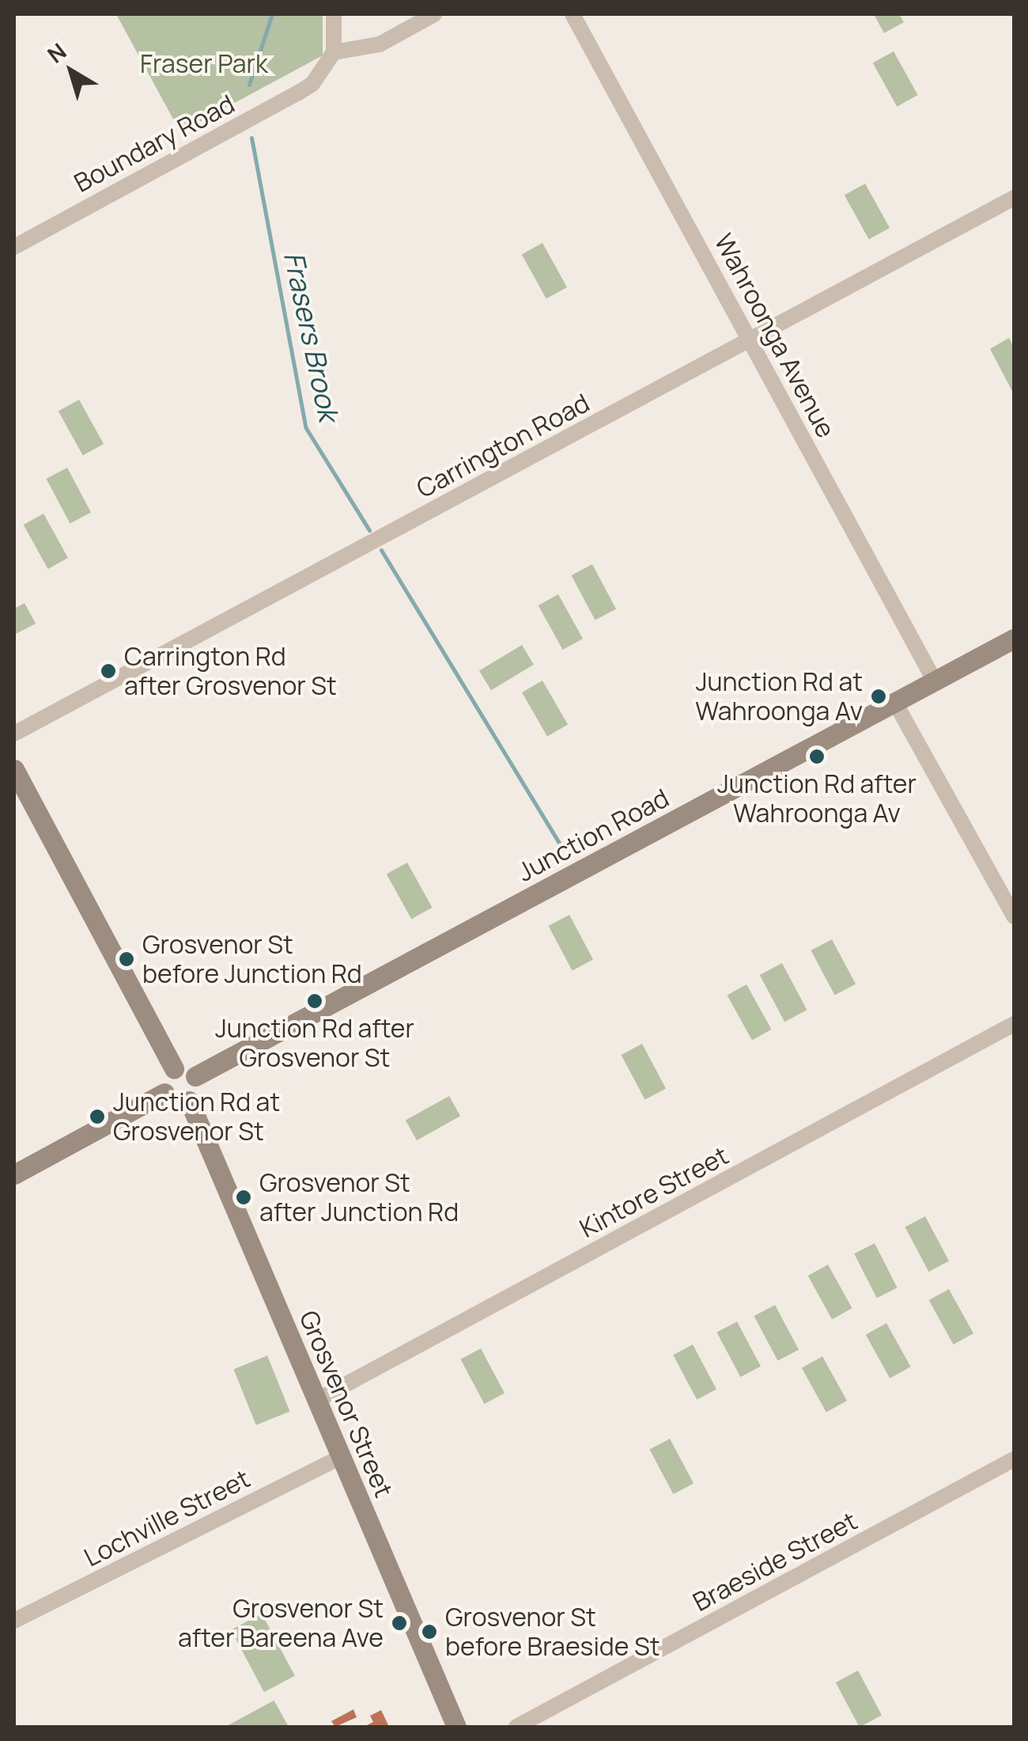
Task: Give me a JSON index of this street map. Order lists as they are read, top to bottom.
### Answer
{
  "streets": {
    "main road": ["Junction Road", "Grosvenor Street"],
    "street": [
      "Boundary Road",
      "Wahroonga Avenue",
      "Carrington Road",
      "Kintore Street",
      "Lochville Street",
      "Braeside Street"
    ]
  },
  "crossings": [
    ["Wahroonga Avenue", "Carrington Road"],
    ["Wahroonga Avenue", "Junction Road"],
    ["Junction Road", "Grosvenor Street"],
    ["Kintore Street", "Grosvenor Street"],
    ["Grosvenor Street", "Lochville Street"]
  ],
  "water": ["Frasers Brook"],
  "parks": ["Fraser Park"],
  "places": [
    "Carrington Rd after Grosvenor St",
    "Junction Rd at Wahroonga Av",
    "Junction Rd after Wahroonga Av",
    "Grosvenor St before Junction Rd",
    "Junction Rd after Grosvenor St",
    "Junction Rd at Grosvenor St",
    "Grosvenor St after Junction Rd",
    "Grosvenor St after Bareena Ave",
    "Grosvenor St before Braeside St"
  ],
  "north": "top left"
}
